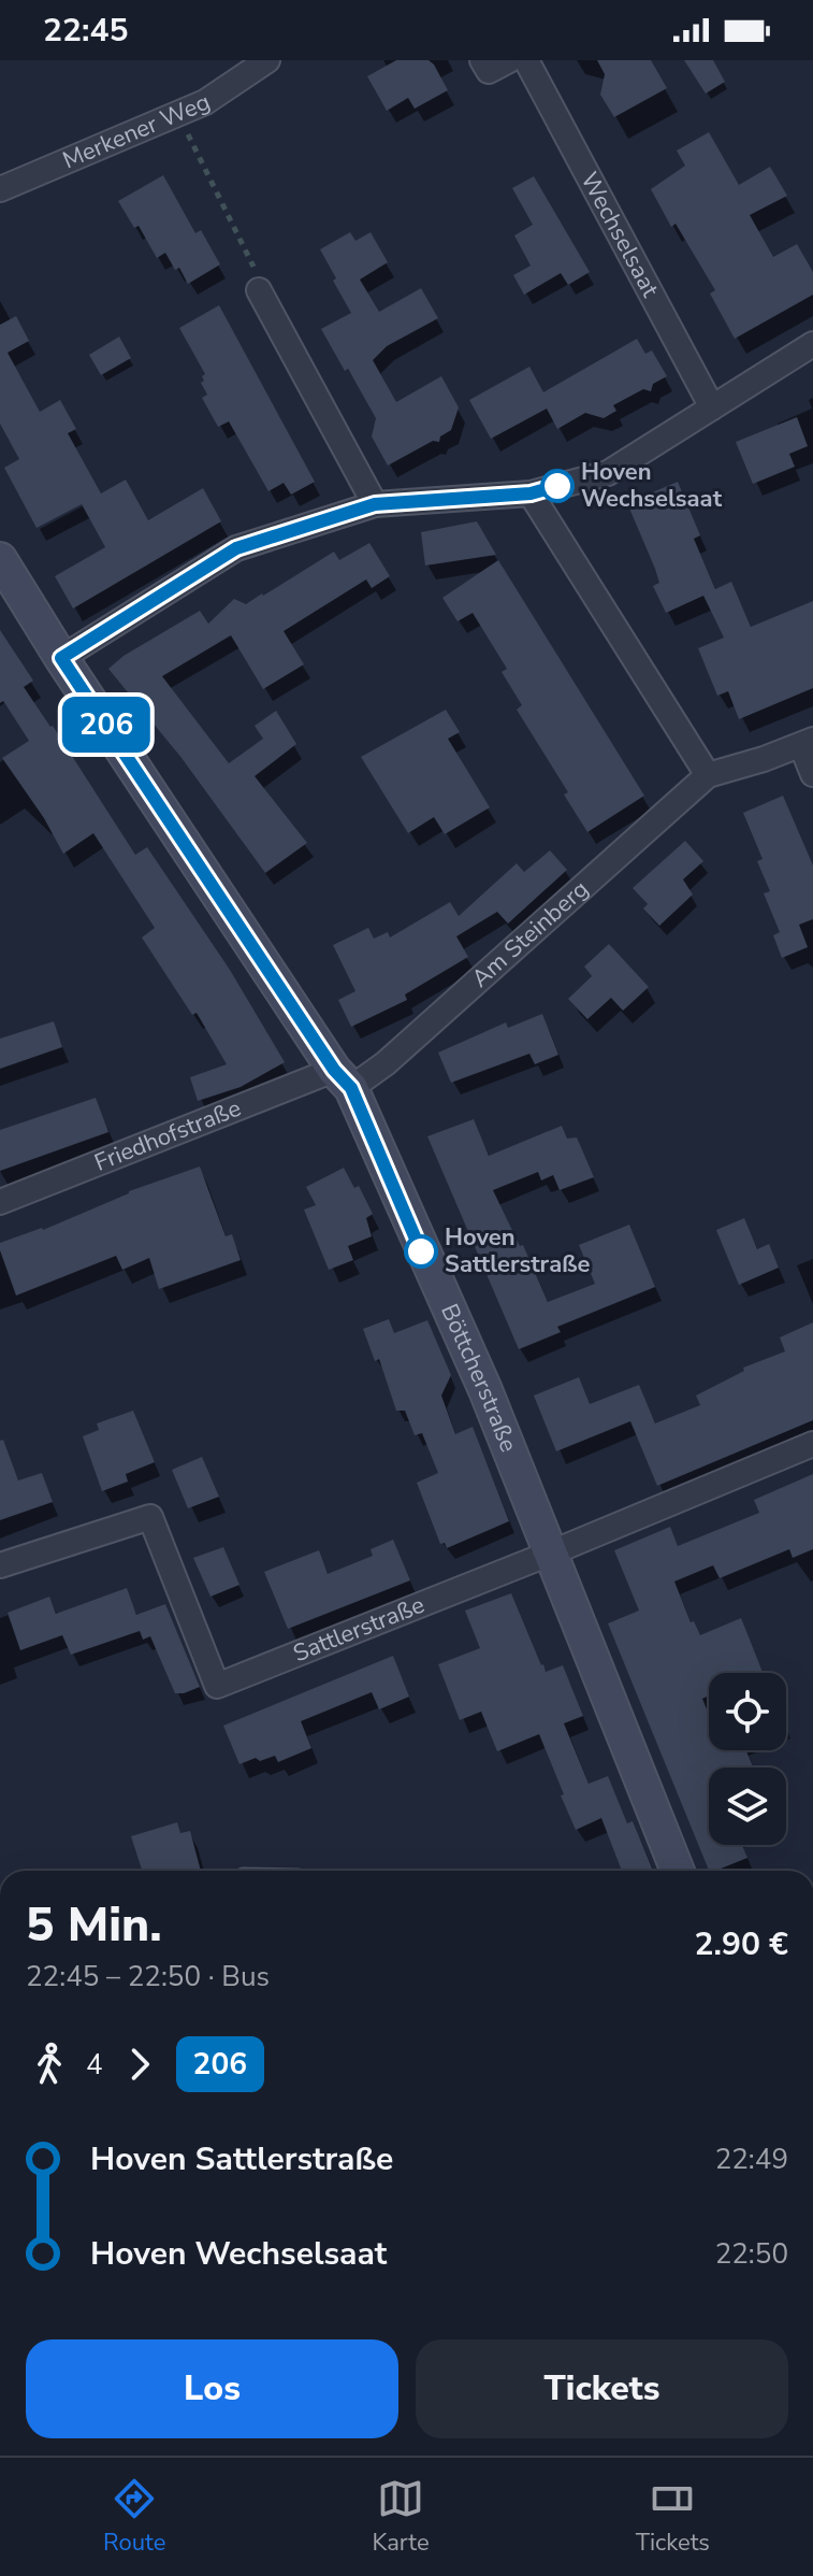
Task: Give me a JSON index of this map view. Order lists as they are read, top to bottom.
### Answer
{
  "streets": {
    "main road": ["Böttcherstraße"],
    "street": [
      "Merkener Weg",
      "Wechselsaat",
      "Am Steinberg",
      "Friedhofstraße",
      "Sattlerstraße"
    ]
  },
  "crossings": [
    ["Am Steinberg", "Friedhofstraße"],
    ["Am Steinberg", "Böttcherstraße"],
    ["Friedhofstraße", "Böttcherstraße"],
    ["Böttcherstraße", "Sattlerstraße"]
  ],
  "places": ["Hoven Wechselsaat", "Hoven Sattlerstraße"],
  "lines": ["bus line 206"],
  "page": {
    "status": "22:45",
    "on_map": "206",
    "heading": ["5 Min.", "22:45 – 22:50 · Bus", "2.90 €"],
    "legs": ["4", "206"],
    "list": [
      {
        "name": "Hoven Sattlerstraße",
        "value": "22:49"
      },
      {
        "name": "Hoven Wechselsaat",
        "value": "22:50"
      }
    ],
    "buttons": ["Los", "Tickets"],
    "tabs": ["Route", "Karte", "Tickets"]
  }
}
